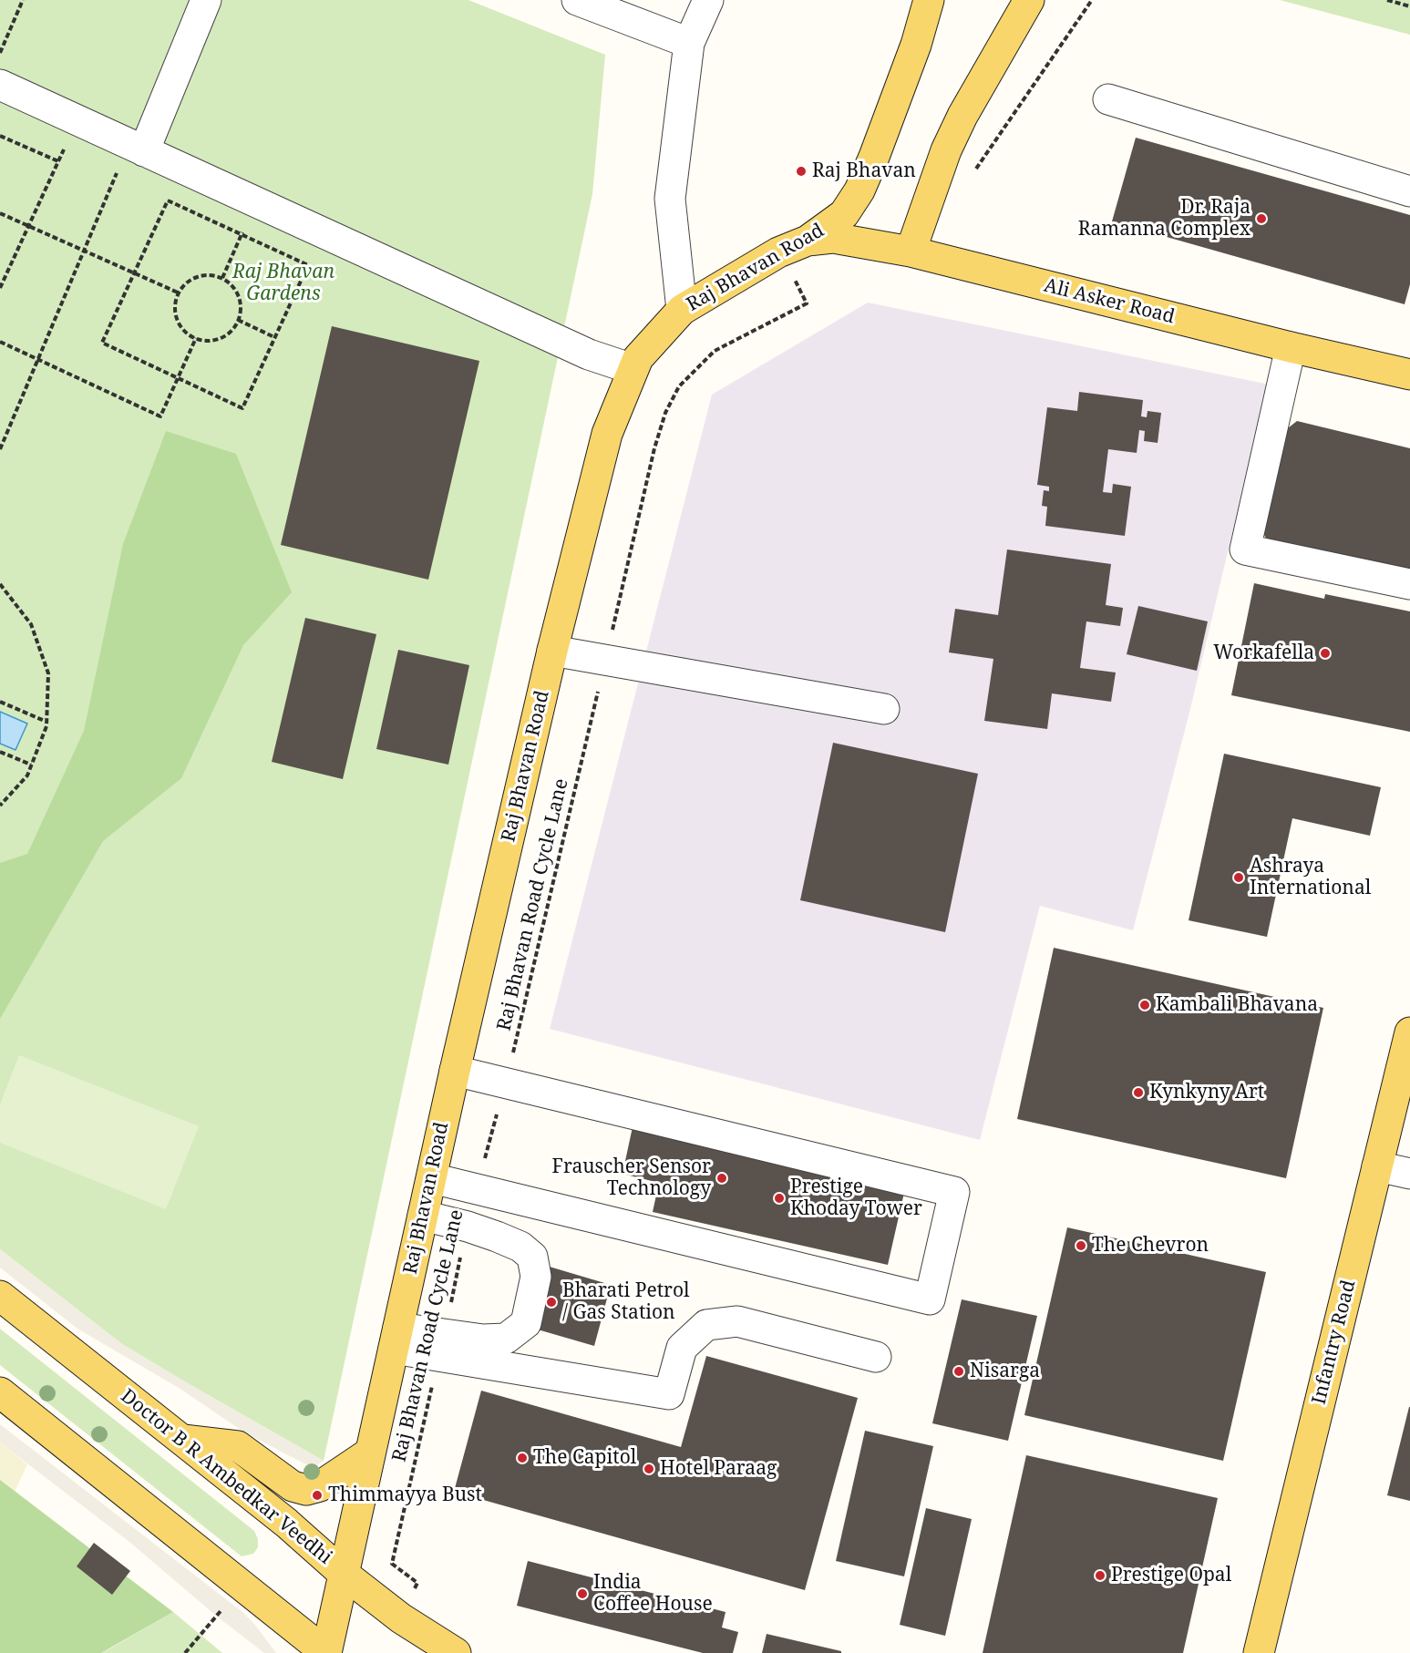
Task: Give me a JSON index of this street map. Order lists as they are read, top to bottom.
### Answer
{
  "streets": {
    "main road": [
      "Raj Bhavan Road",
      "Ali Asker Road",
      "Infantry Road",
      "Doctor B R Ambedkar Veedhi"
    ],
    "path": ["Raj Bhavan Road Cycle Lane"]
  },
  "crossings": [
    ["Raj Bhavan Road", "Ali Asker Road"],
    ["Raj Bhavan Road", "Doctor B R Ambedkar Veedhi"]
  ],
  "parks": ["Raj Bhavan Gardens"],
  "places": [
    "Raj Bhavan",
    "Dr. Raja Ramanna Complex",
    "Workafella",
    "Ashraya International",
    "Kambali Bhavana",
    "Kynkyny Art",
    "Frauscher Sensor Technology",
    "Prestige Khoday Tower",
    "The Chevron",
    "Bharati Petrol / Gas Station",
    "Nisarga",
    "The Capitol",
    "Hotel Paraag",
    "Thimmayya Bust",
    "Prestige Opal",
    "India Coffee House"
  ]
}
